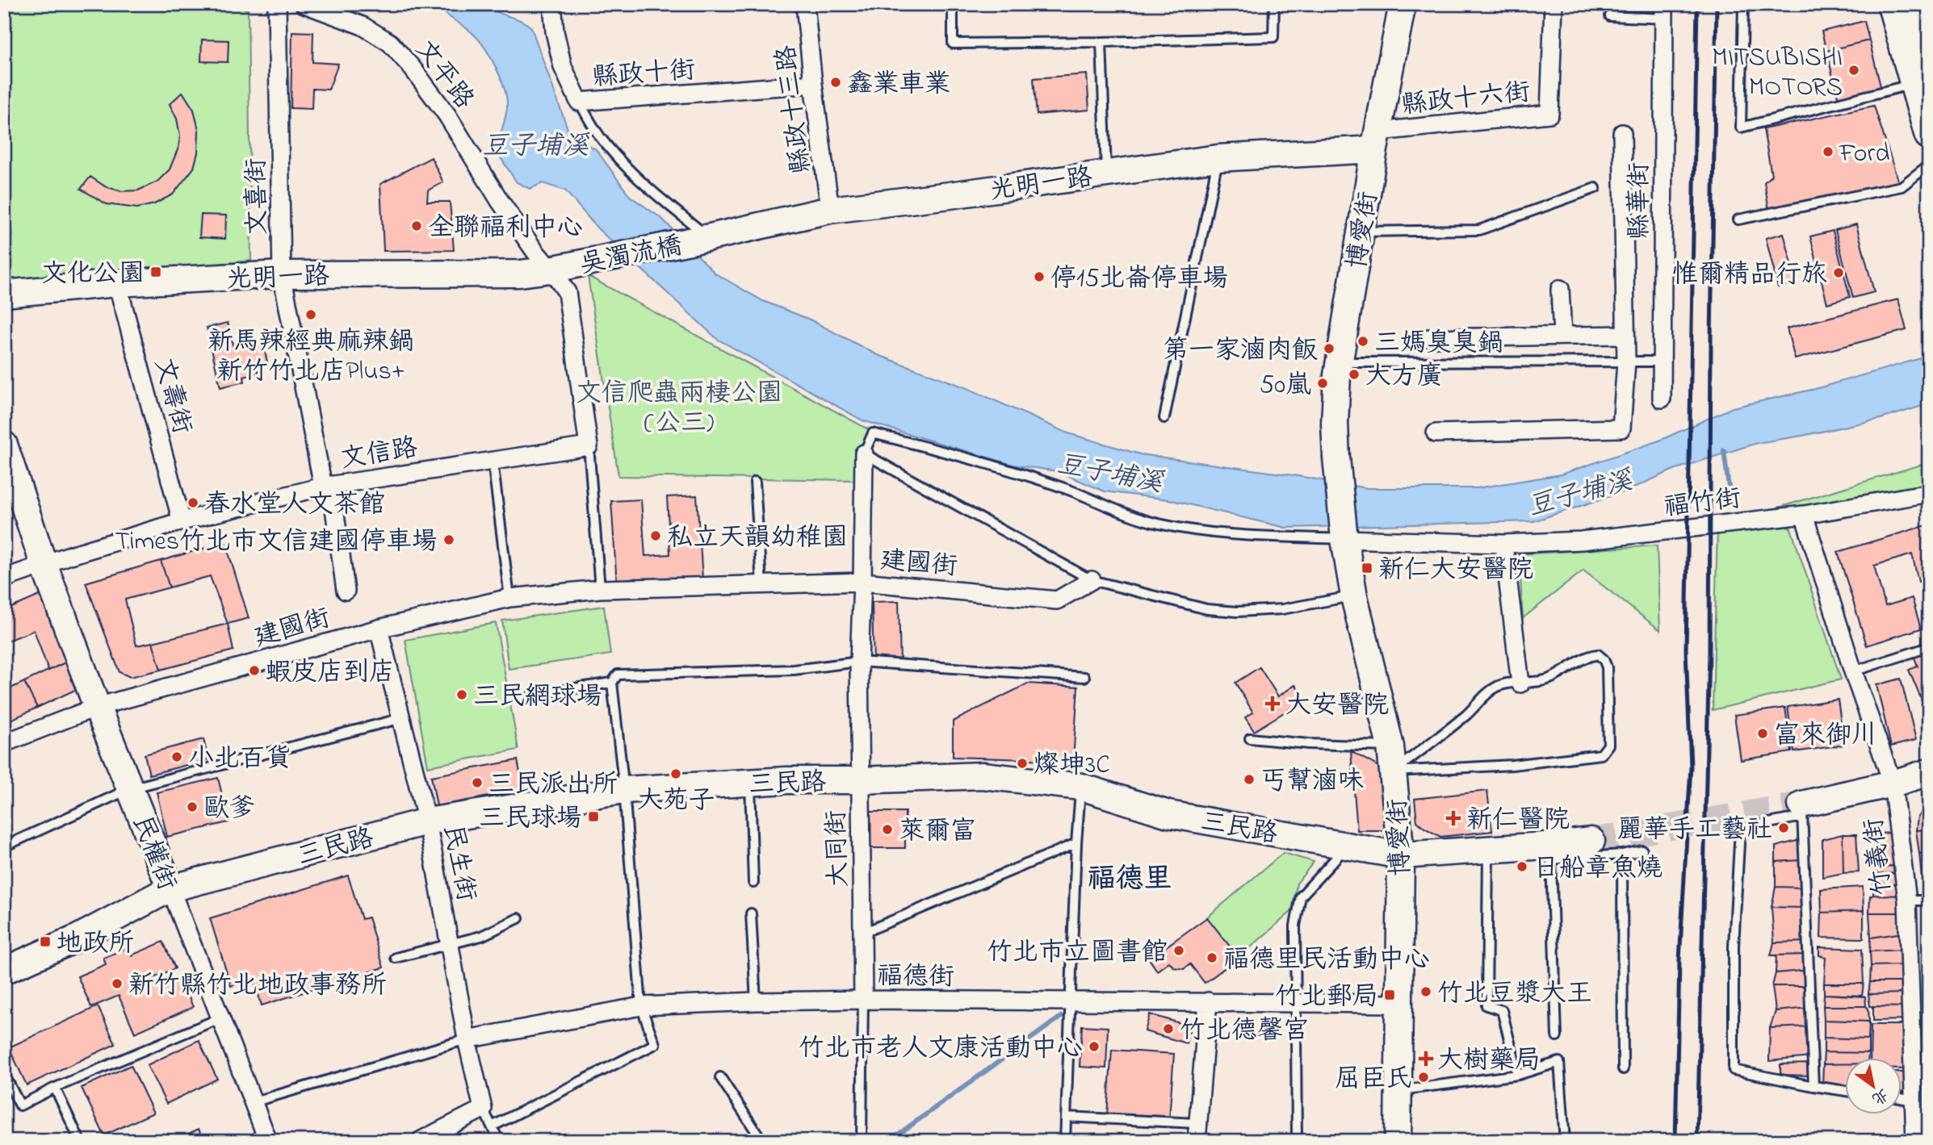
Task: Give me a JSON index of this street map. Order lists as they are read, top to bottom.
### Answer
{
  "streets": {
    "street": [
      "縣政十街",
      "文平路",
      "縣政十六街",
      "縣政十三路",
      "光明一路",
      "文喜街",
      "縣華街",
      "博愛街",
      "吳濁流橋",
      "文壽街",
      "文信路",
      "福竹街",
      "建國街",
      "三民路",
      "大同街",
      "民權街",
      "竹義街",
      "民生街",
      "福德街"
    ]
  },
  "crossings": [
    ["縣政十街", "縣政十三路"],
    ["文平路", "光明一路"],
    ["文平路", "吳濁流橋"],
    ["縣政十六街", "光明一路"],
    ["縣政十六街", "博愛街"],
    ["縣政十三路", "光明一路"],
    ["光明一路", "文喜街"],
    ["光明一路", "博愛街"],
    ["光明一路", "吳濁流橋"],
    ["光明一路", "文壽街"],
    ["文喜街", "文信路"],
    ["博愛街", "福竹街"],
    ["博愛街", "三民路"],
    ["博愛街", "福德街"],
    ["文壽街", "文信路"],
    ["文信路", "民權街"],
    ["福竹街", "竹義街"],
    ["建國街", "大同街"],
    ["建國街", "民權街"],
    ["建國街", "民生街"],
    ["三民路", "大同街"],
    ["三民路", "民權街"],
    ["三民路", "民生街"],
    ["大同街", "福德街"],
    ["民生街", "福德街"]
  ],
  "districts": ["福德里"],
  "water": ["豆子埔溪"],
  "parks": ["文信爬蟲兩棲公園 (公三)"],
  "places": {
    "other": [
      "MITSUBISHI MOTORS",
      "鑫業車業",
      "Ford",
      "全聯福利中心",
      "惟爾精品行旅",
      "停15北崙停車場",
      "新馬辣經典麻辣鍋 新竹竹北店Plus+",
      "三媽臭臭鍋",
      "第一家滷肉飯",
      "大方廣",
      "50嵐",
      "春水堂人文茶館",
      "私立天韻幼稚園",
      "Times竹北市文信建國停車場",
      "蝦皮店到店",
      "三民網球場",
      "富來御川",
      "小北百貨",
      "燦坤3C",
      "大苑子",
      "丐幫滷味",
      "三民派出所",
      "歐爹",
      "麗華手工藝社",
      "萊爾富",
      "日船章魚燒",
      "竹北市立圖書館",
      "福德里民活動中心",
      "新竹縣竹北地政事務所",
      "竹北豆漿大王",
      "竹北德馨宮",
      "竹北市老人文康活動中心",
      "屈臣氏"
    ],
    "transit": [
      "文化公園",
      "新仁大安醫院",
      "三民球場",
      "地政所",
      "竹北郵局"
    ],
    "health": ["大安醫院", "新仁醫院", "大樹藥局"]
  },
  "north": "bottom right"
}
